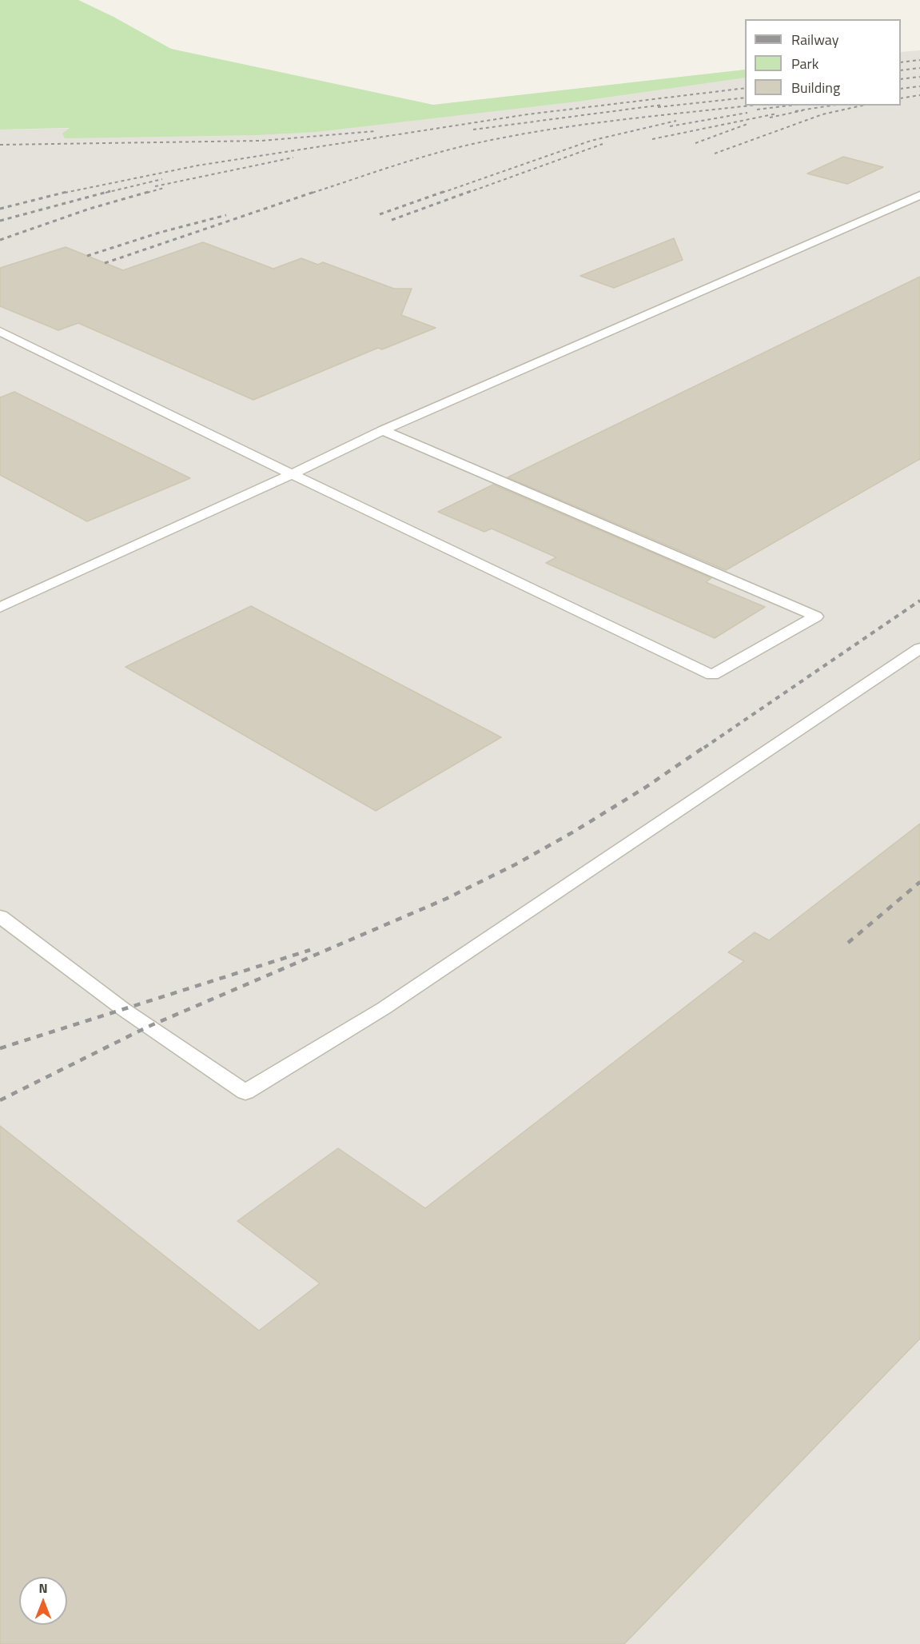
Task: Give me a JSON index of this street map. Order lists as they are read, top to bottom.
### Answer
{
  "legend": ["Railway", "Park", "Building"],
  "north": "top"
}
